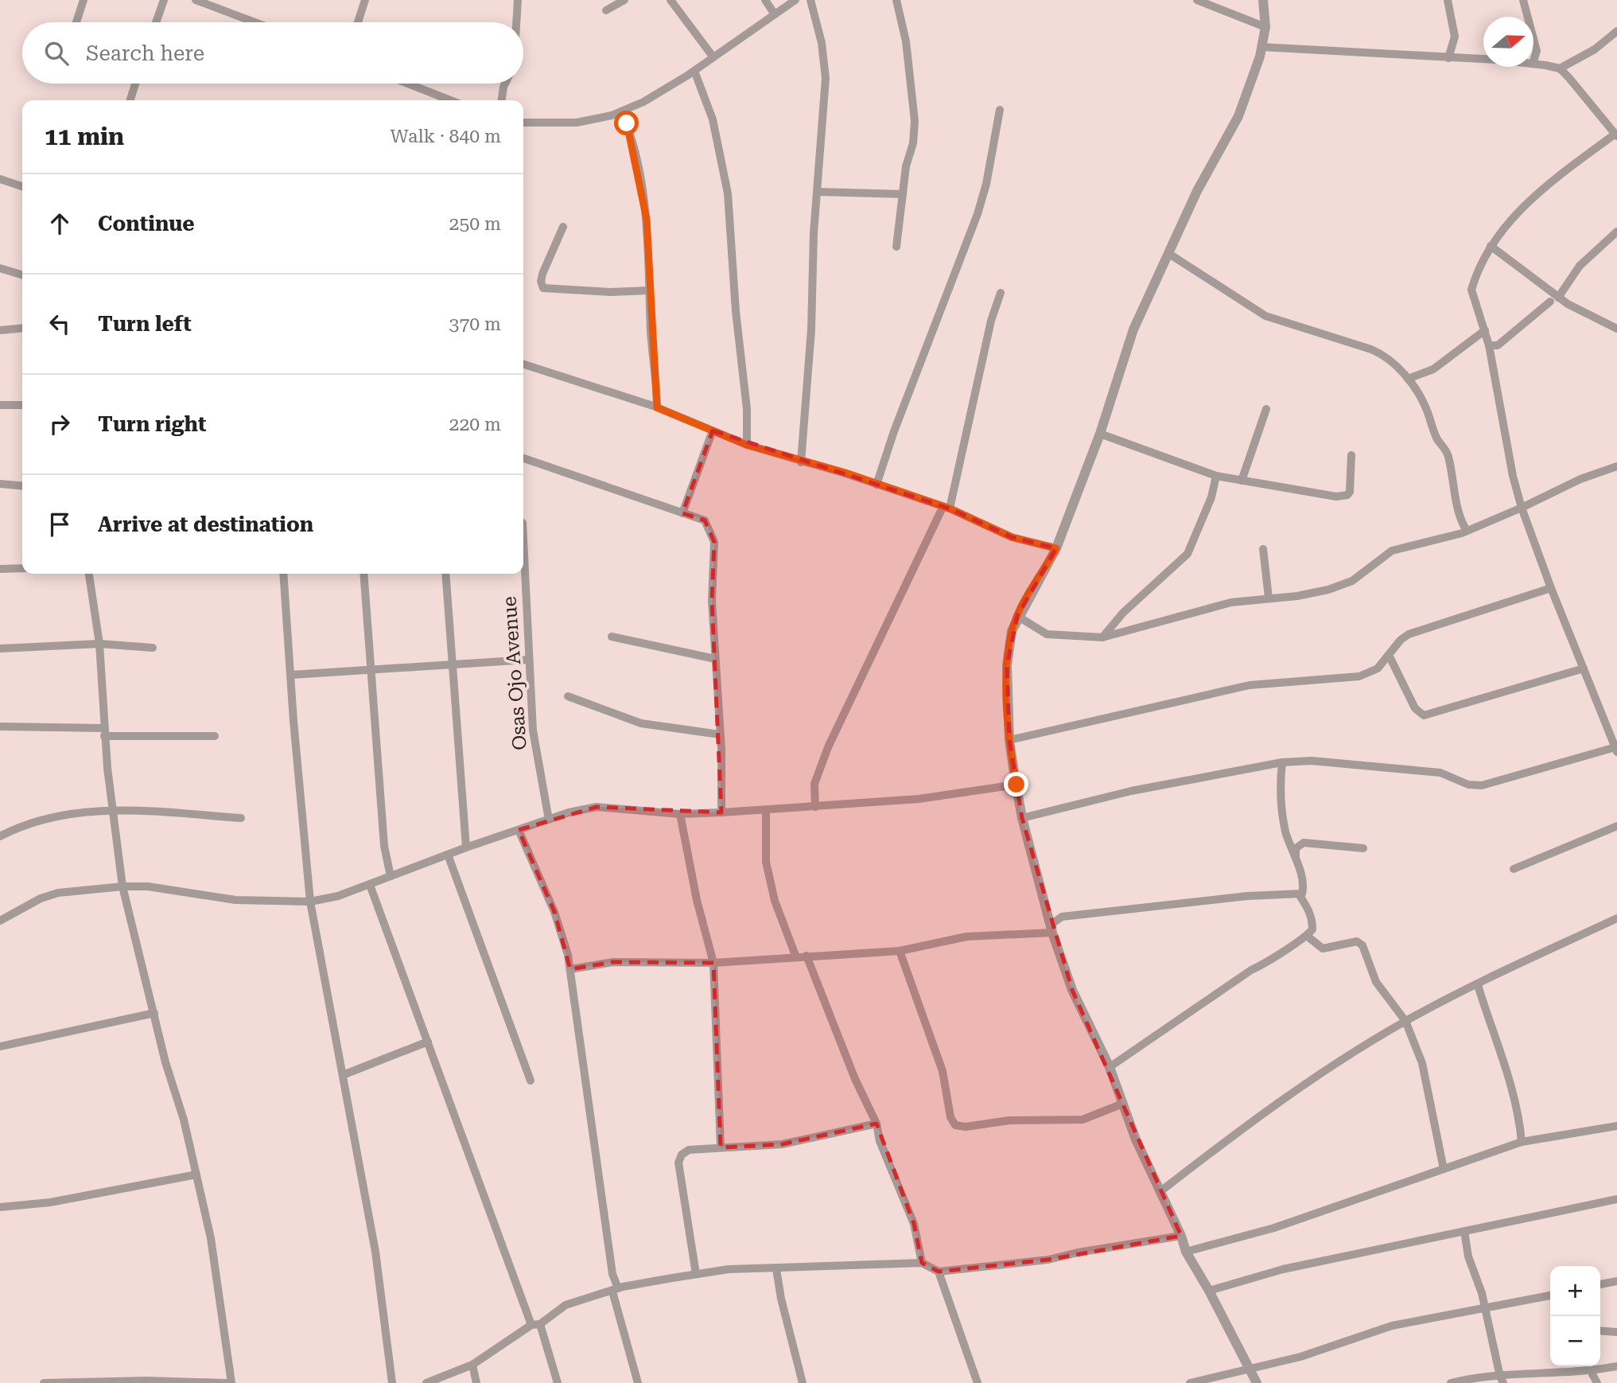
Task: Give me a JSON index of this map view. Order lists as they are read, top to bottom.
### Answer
{
  "streets": {
    "street": ["Osas Ojo Avenue"]
  },
  "north": "right",
  "page": {
    "search": "Search here",
    "heading": ["11 min", "Walk · 840 m"],
    "list": [
      ["Continue", "250 m"],
      ["Turn left", "370 m"],
      ["Turn right", "220 m"],
      "Arrive at destination"
    ],
    "map_buttons": ["+", "−"]
  }
}
